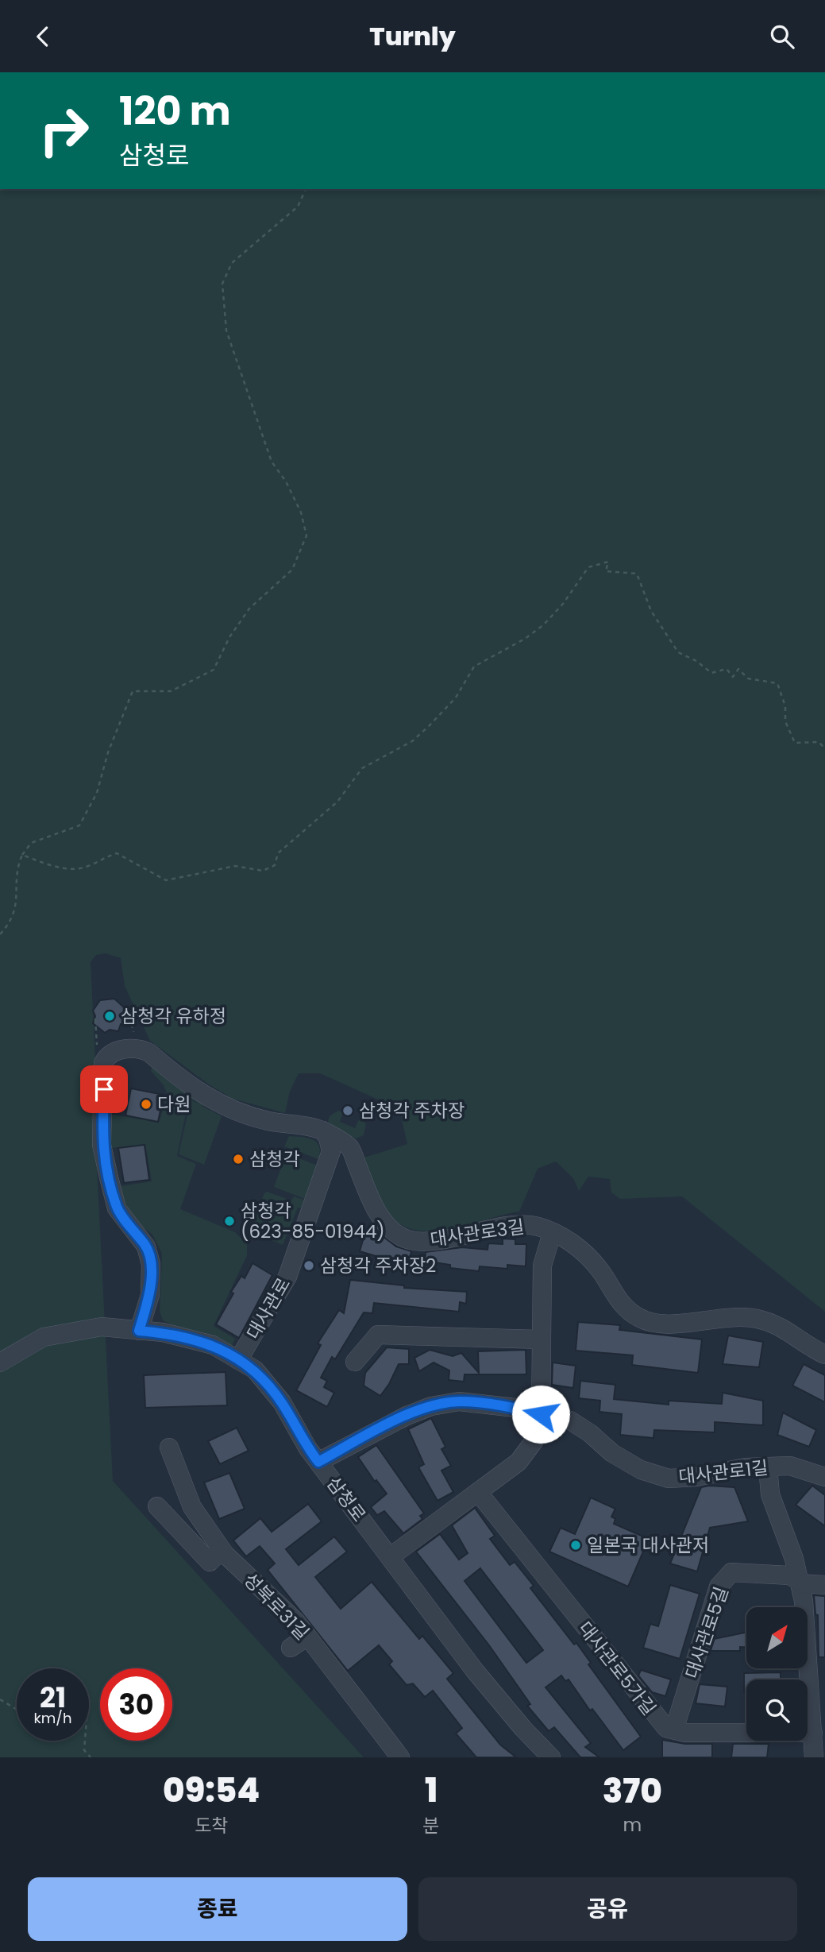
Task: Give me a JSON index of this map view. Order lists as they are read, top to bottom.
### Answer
{
  "streets": {
    "street": [
      "대사관로3길",
      "대사관로",
      "대사관로1길",
      "삼청로",
      "성북로31길",
      "대사관로5길",
      "대사관로5가길"
    ]
  },
  "crossings": [
    ["대사관로3길", "대사관로"],
    ["대사관로3길", "대사관로1길"],
    ["대사관로3길", "삼청로"],
    ["대사관로3길", "대사관로5가길"],
    ["대사관로", "삼청로"],
    ["대사관로1길", "삼청로"],
    ["대사관로5길", "대사관로5가길"]
  ],
  "places": [
    "삼청각 유하정",
    "다원",
    "삼청각 주차장",
    "삼청각",
    "삼청각 (623-85-01944)",
    "삼청각 주차장2",
    "일본국 대사관저"
  ],
  "north": "top right",
  "page": {
    "header": "Turnly",
    "turn": ["120 m", "삼청로"],
    "speed": "21 km/h",
    "limit": "30",
    "eta": [
      "09:54",
      "도착",
      "1",
      "분",
      "370",
      "m"
    ],
    "buttons": ["종료", "공유"]
  }
}
